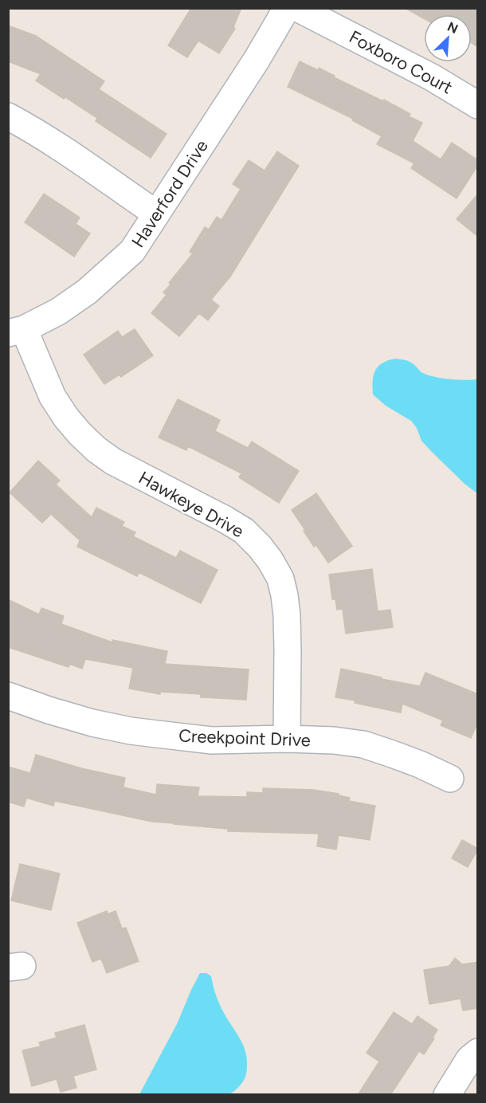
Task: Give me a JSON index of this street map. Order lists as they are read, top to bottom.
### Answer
{
  "streets": {
    "street": [
      "Foxboro Court",
      "Haverford Drive",
      "Hawkeye Drive",
      "Creekpoint Drive"
    ]
  },
  "crossings": [
    ["Haverford Drive", "Hawkeye Drive"],
    ["Hawkeye Drive", "Creekpoint Drive"]
  ],
  "north": "top right"
}
